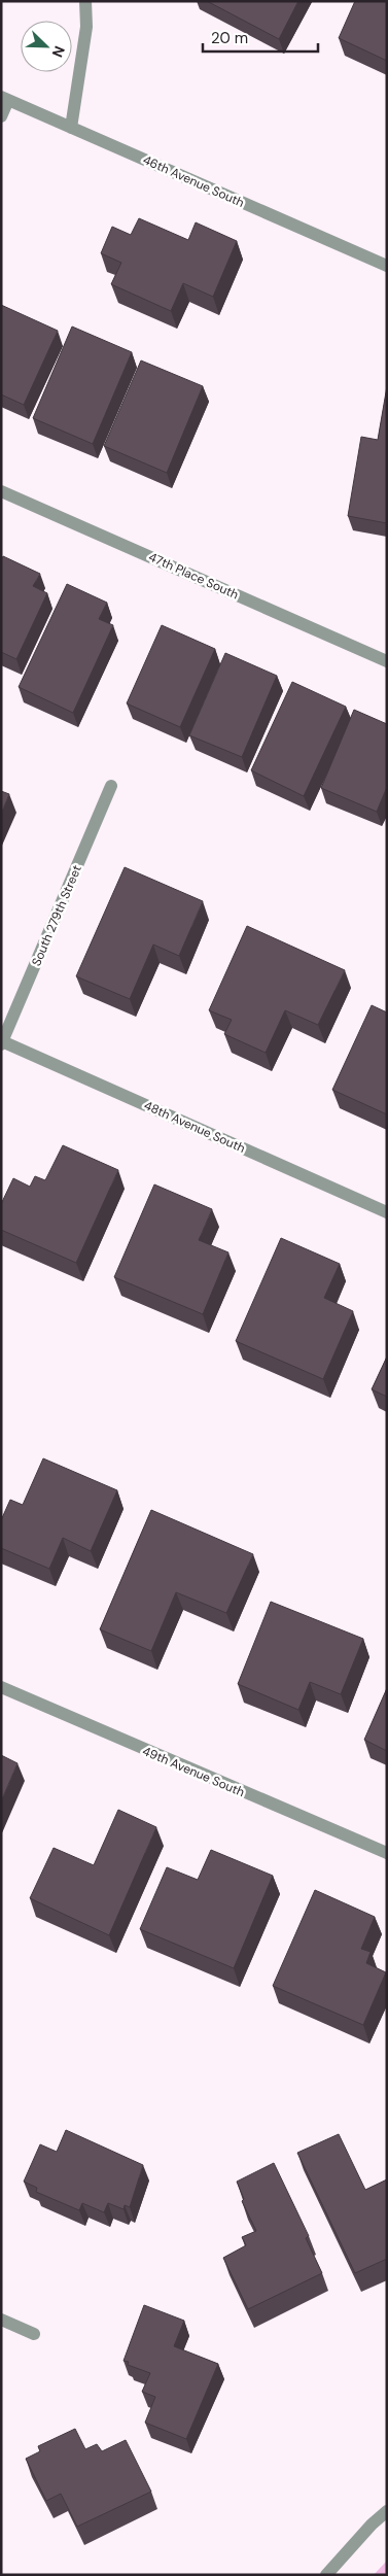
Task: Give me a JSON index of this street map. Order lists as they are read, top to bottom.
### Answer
{
  "streets": {
    "street": [
      "46th Avenue South",
      "47th Place South",
      "South 279th Street",
      "48th Avenue South",
      "49th Avenue South"
    ]
  },
  "crossings": [
    ["South 279th Street", "48th Avenue South"]
  ],
  "scale_bar": "20 m",
  "north": "bottom right"
}
